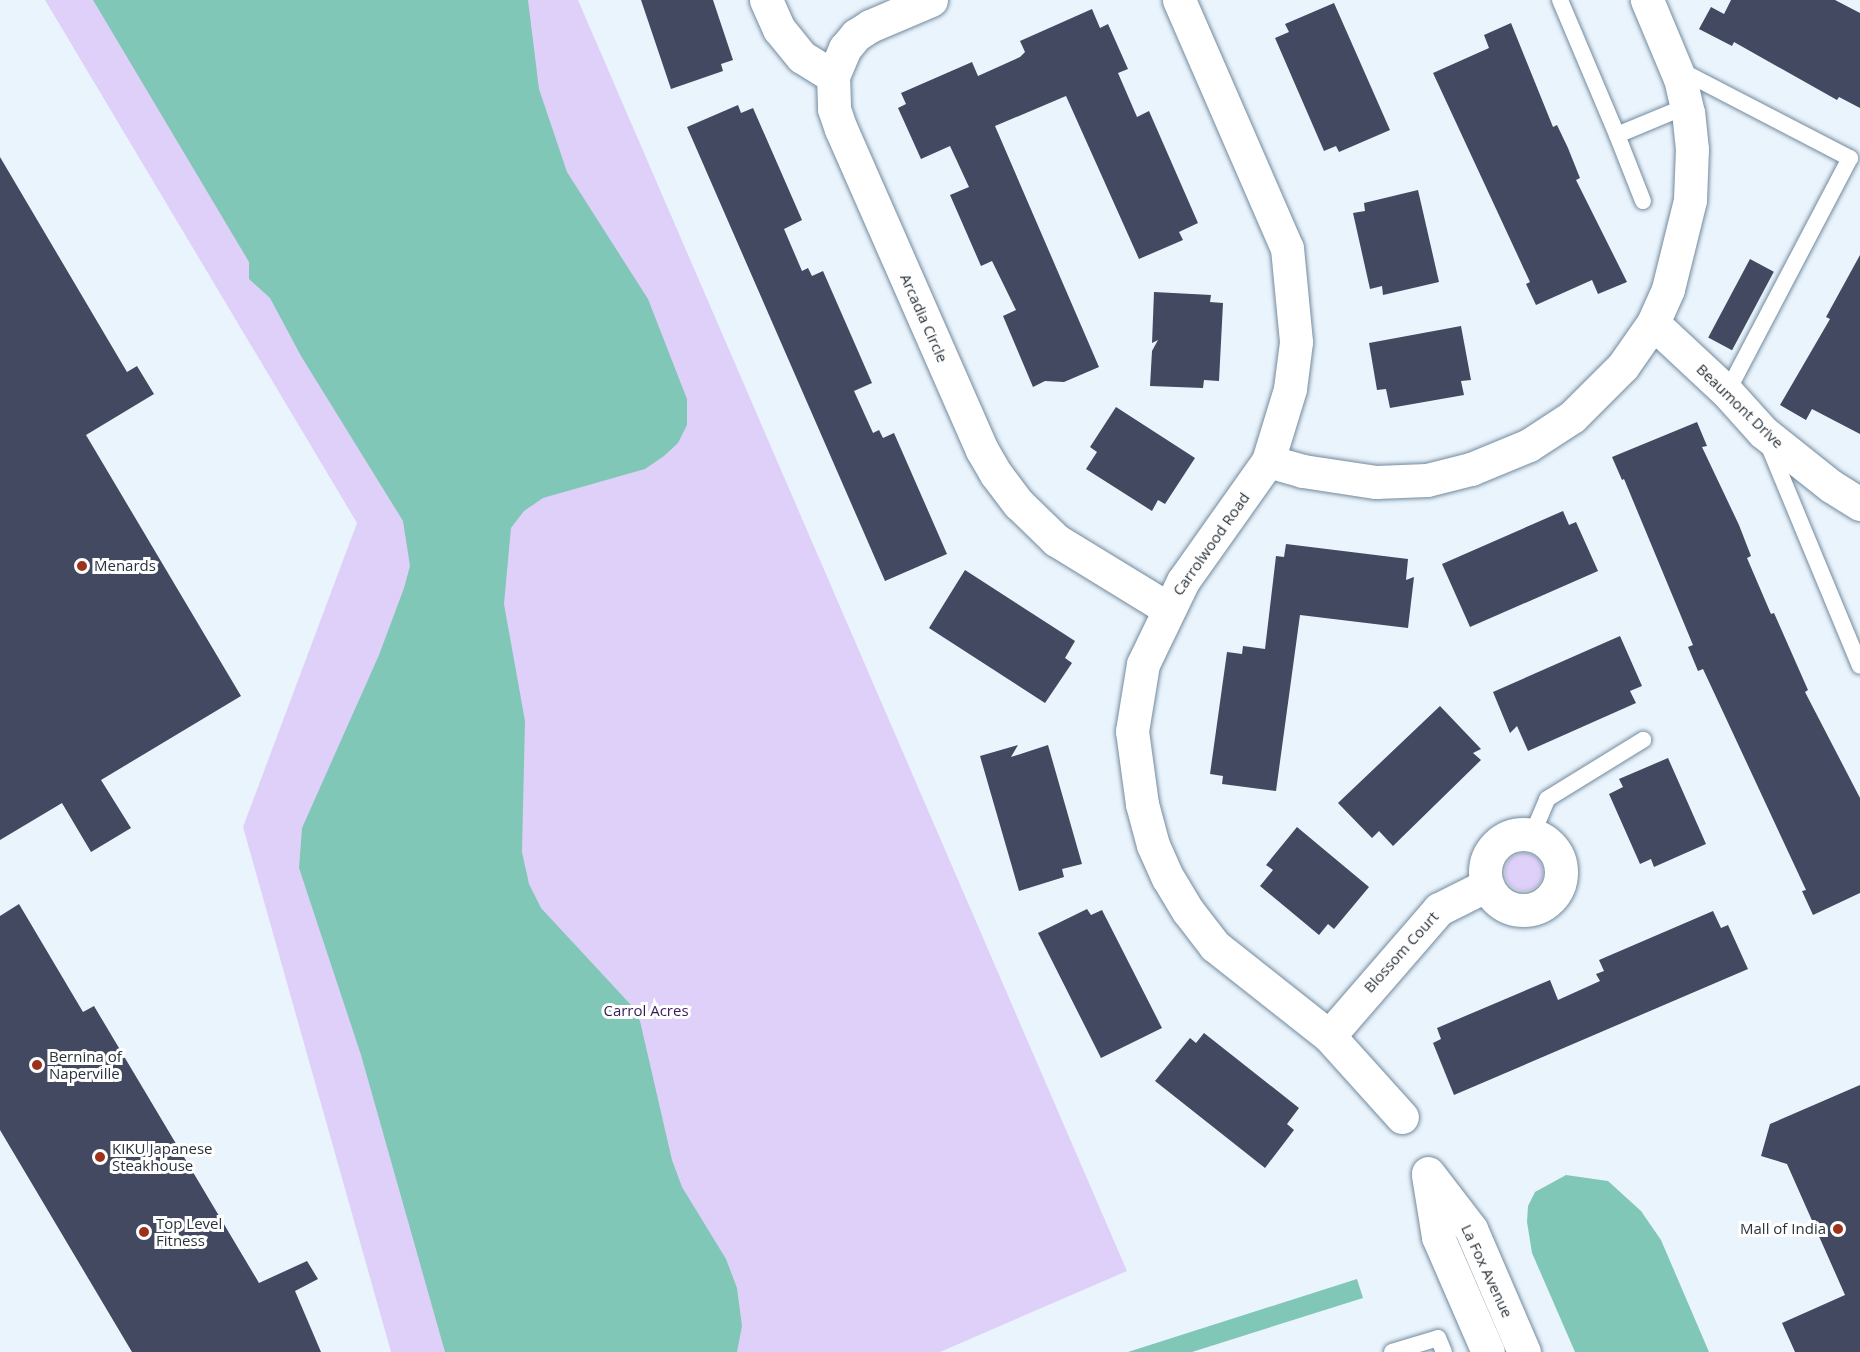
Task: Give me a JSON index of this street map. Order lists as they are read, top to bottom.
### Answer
{
  "streets": {
    "street": [
      "Arcadia Circle",
      "Beaumont Drive",
      "Carrolwood Road",
      "Blossom Court",
      "La Fox Avenue"
    ]
  },
  "crossings": [
    ["Arcadia Circle", "Carrolwood Road"],
    ["Carrolwood Road", "Blossom Court"]
  ],
  "parks": ["Carrol Acres"],
  "places": [
    "Menards",
    "Bernina of Naperville",
    "KIKU Japanese Steakhouse",
    "Mall of India",
    "Top Level Fitness"
  ]
}
